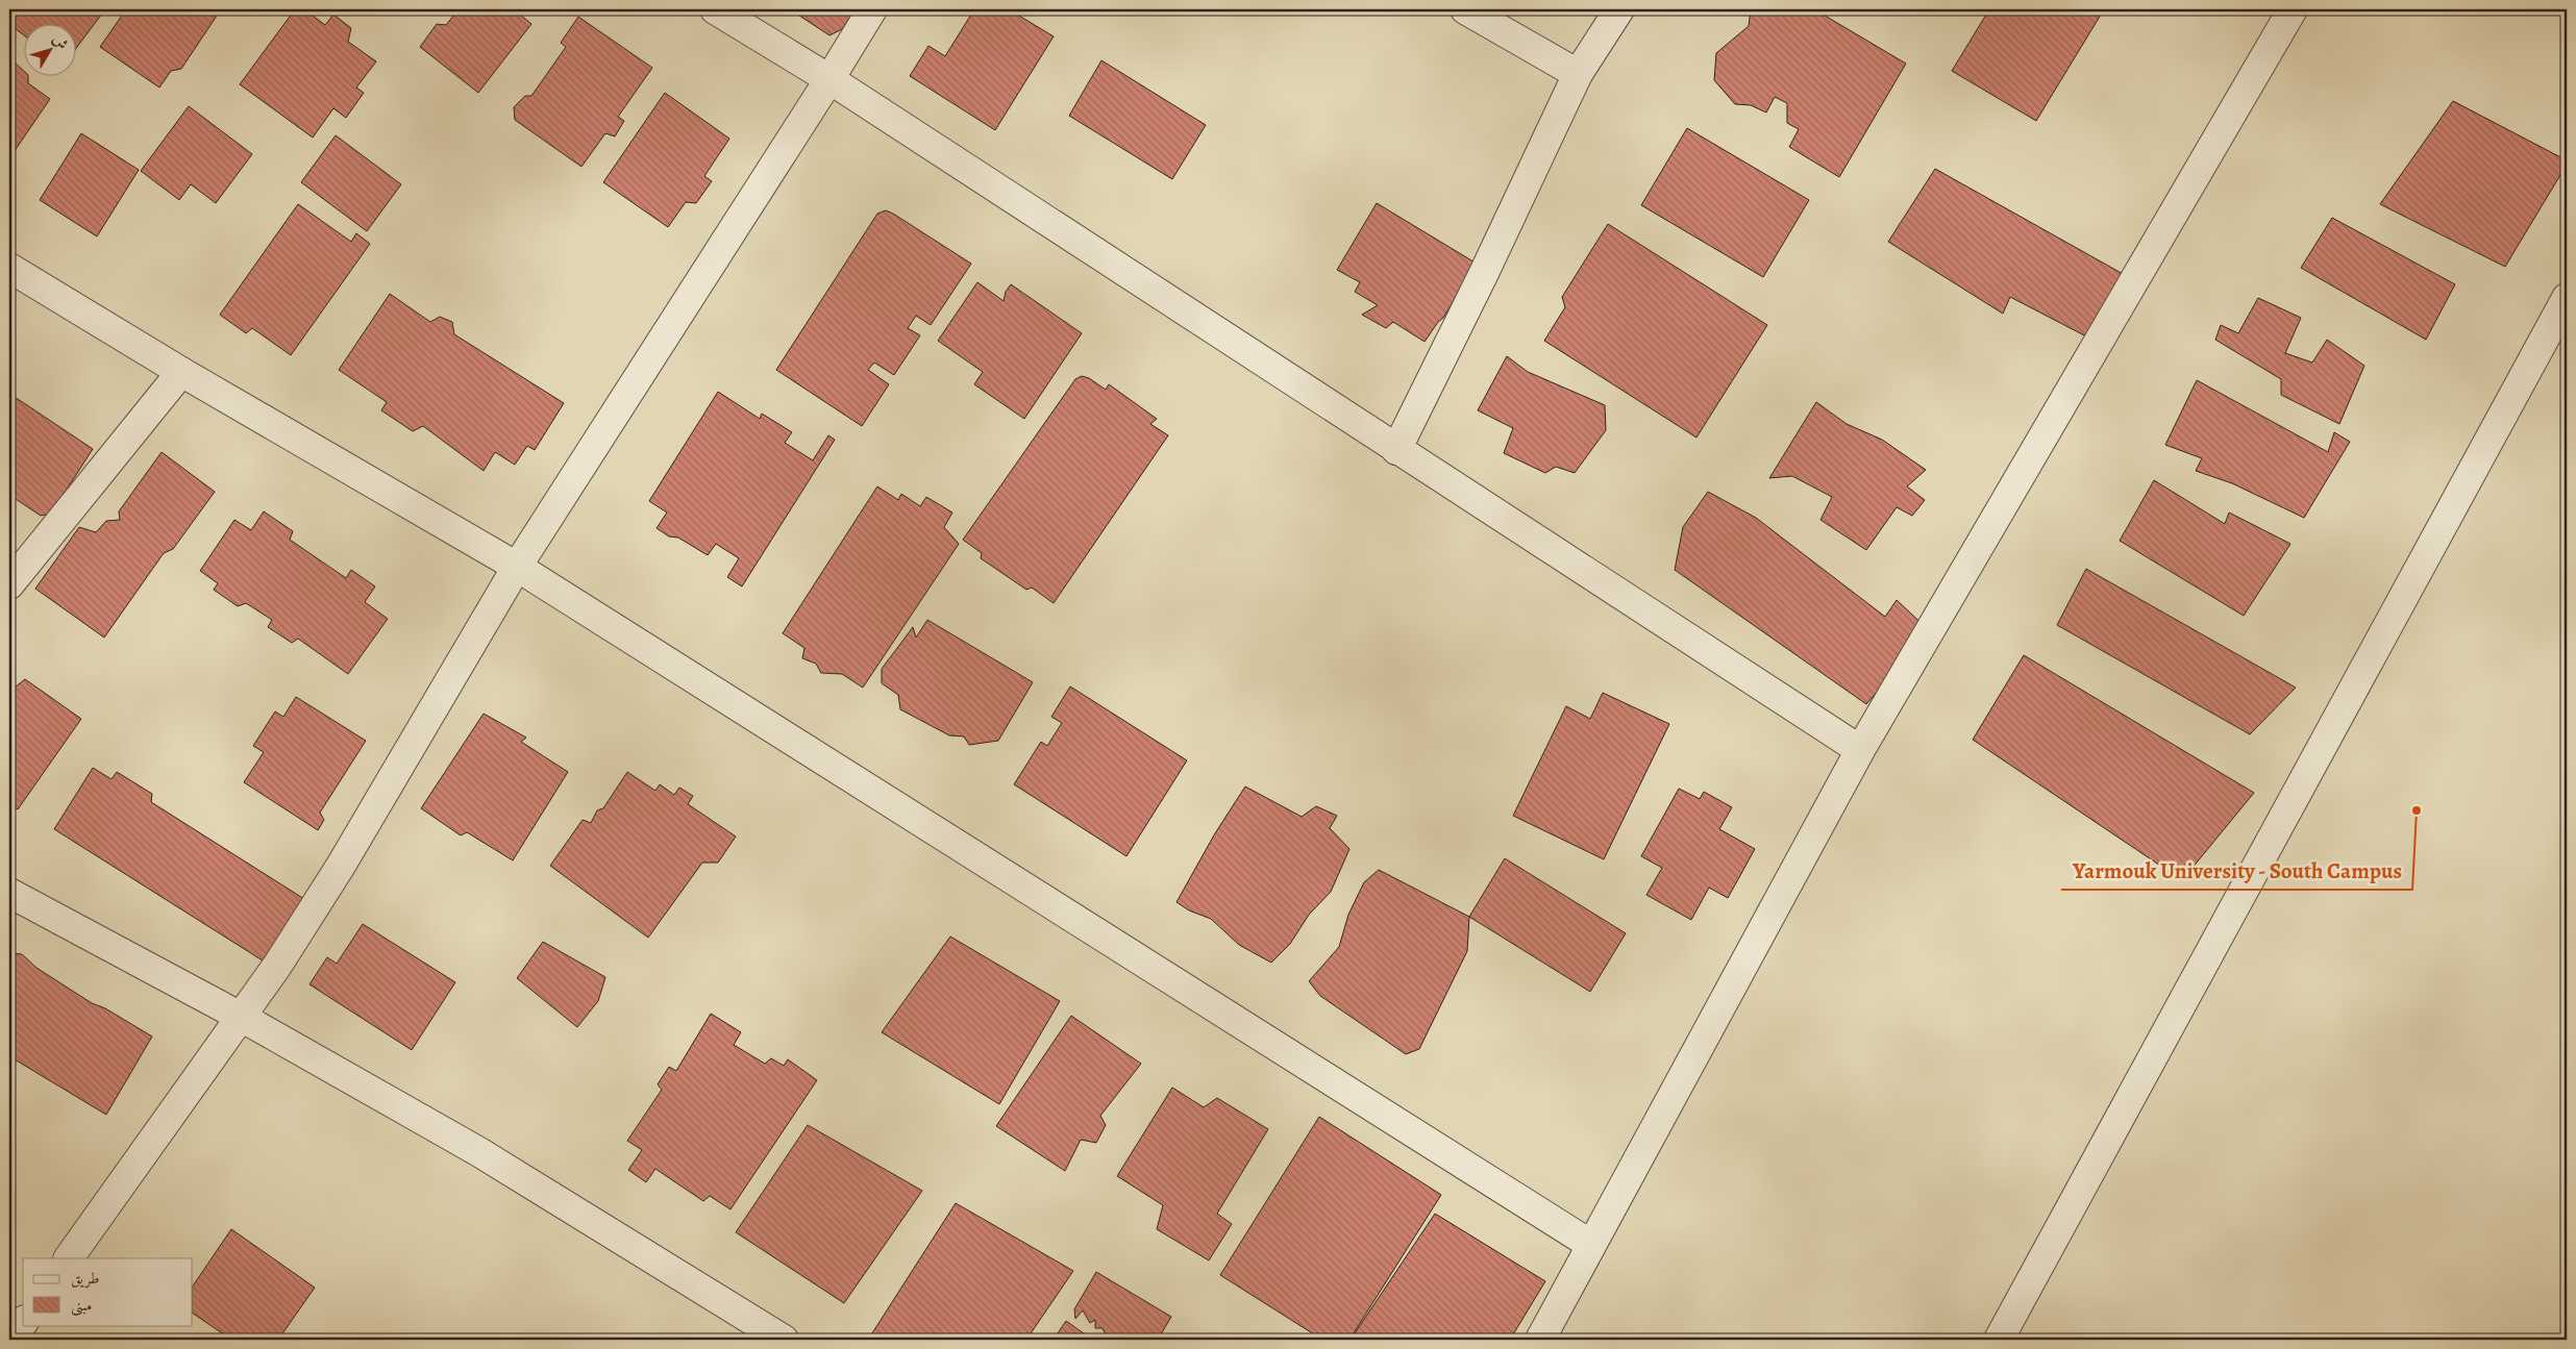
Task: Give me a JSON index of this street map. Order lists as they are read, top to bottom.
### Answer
{
  "places": ["Yarmouk University - South Campus"],
  "legend": ["طريق", "مبنى"],
  "north": "top right"
}
